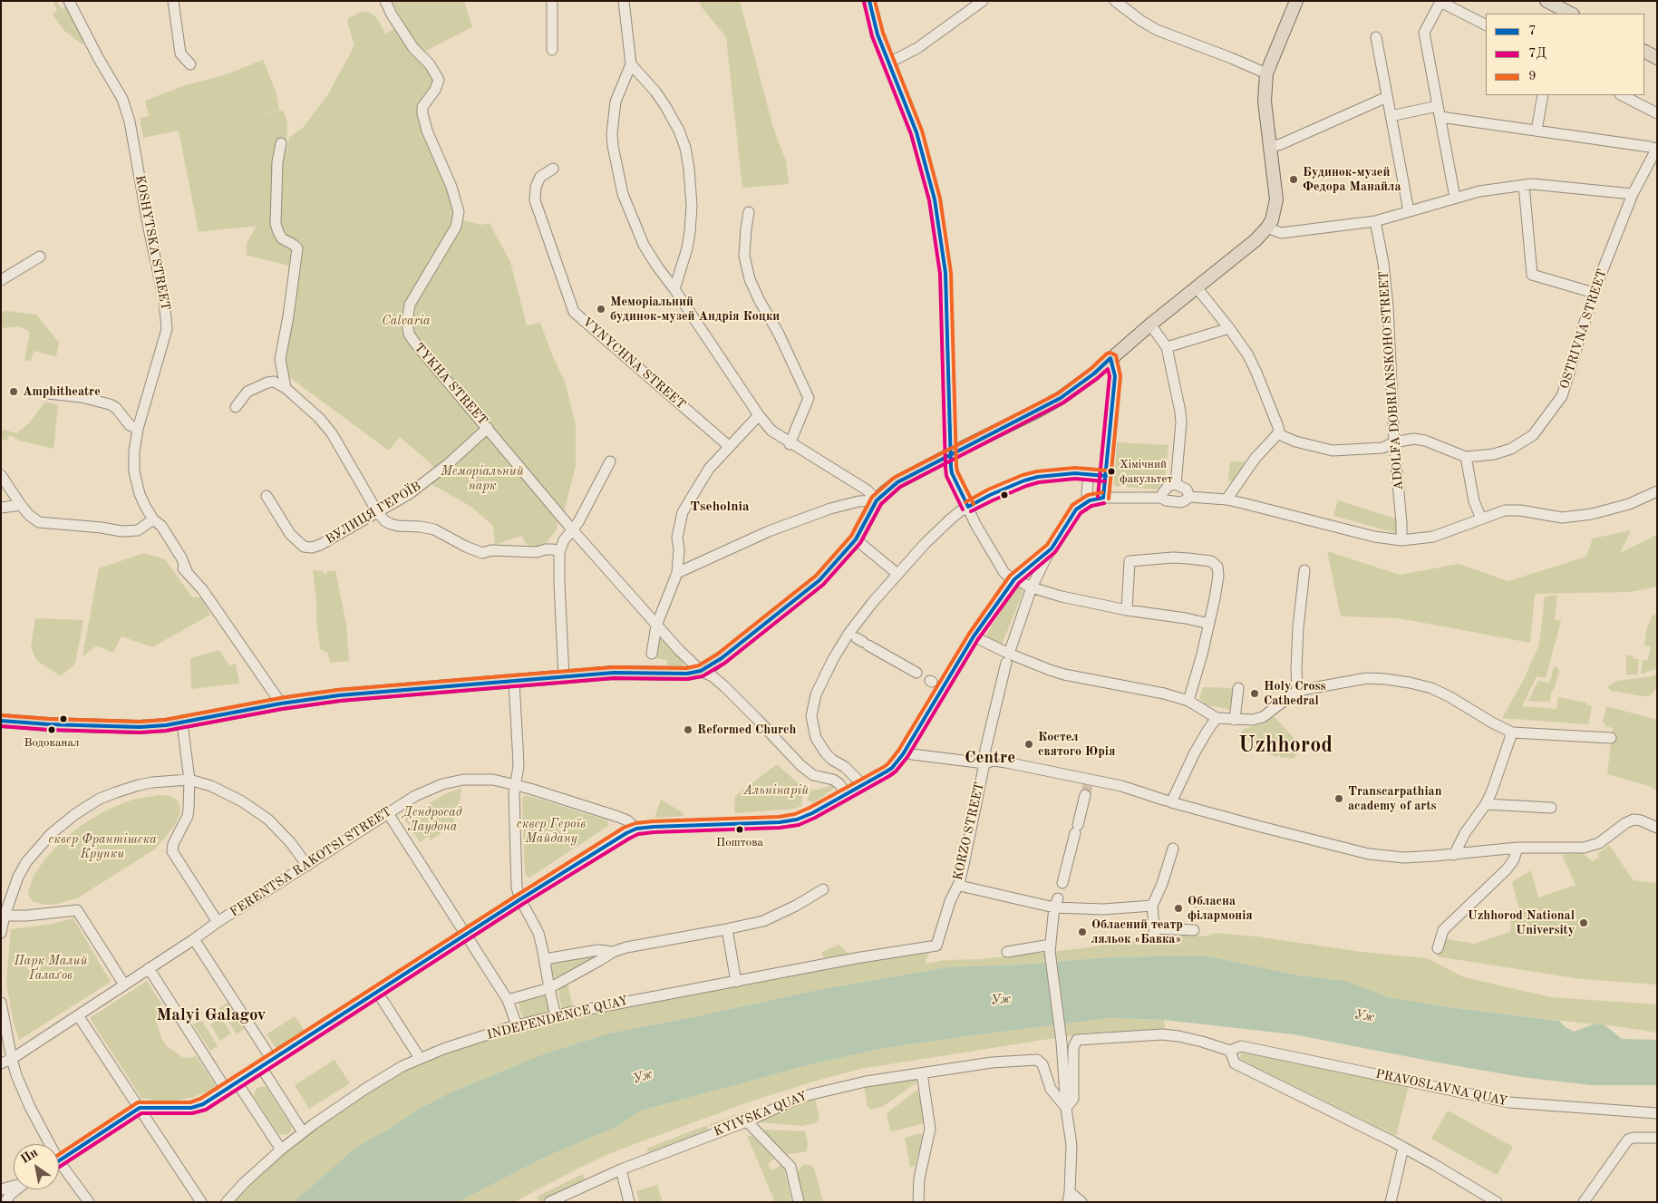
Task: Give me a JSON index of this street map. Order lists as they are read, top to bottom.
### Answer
{
  "streets": {
    "street": [
      "KOSHYTSKA STREET",
      "OSTRIVNA STREET",
      "VYNYCHNA STREET",
      "ADOLFA DOBRIANSKOHO STREET",
      "TYKHA STREET",
      "ВУЛИЦЯ ГЕРОЇВ",
      "KORZO STREET",
      "FERENTSA RAKOTSI STREET",
      "INDEPENDENCE QUAY",
      "PRAVOSLAVNA QUAY",
      "KYIVSKA QUAY"
    ]
  },
  "crossings": [
    ["OSTRIVNA STREET", "ADOLFA DOBRIANSKOHO STREET"],
    ["TYKHA STREET", "ВУЛИЦЯ ГЕРОЇВ"],
    ["KORZO STREET", "INDEPENDENCE QUAY"],
    ["PRAVOSLAVNA QUAY", "KYIVSKA QUAY"]
  ],
  "districts": [
    "Tseholnia",
    "Uzhhorod",
    "Centre",
    "Malyi Galagov"
  ],
  "water": ["Уж"],
  "parks": [
    "Calvaria",
    "Меморіальний парк",
    "Альпінарій",
    "Дендросад Лаудона",
    "сквер Героїв Майдану",
    "сквер Франтішека Крупки",
    "Парк Малий Ґалаґов"
  ],
  "places": [
    "Будинок-музей Федора Манайла",
    "Меморіальний будинок-музей Андрія Коцки",
    "Amphitheatre",
    "Хімічний факультет",
    "Holy Cross Cathedral",
    "Водоканал",
    "Reformed Church",
    "Костел святого Юрія",
    "Transcarpathian academy of arts",
    "Поштова",
    "Обласна філармонія",
    "Uzhhorod National University",
    "Обласний театр ляльок «Бавка»"
  ],
  "lines": ["transit line 7", "transit line 9", "transit line 7Д"],
  "legend": ["7", "7Д", "9"],
  "north": "top left"
}
